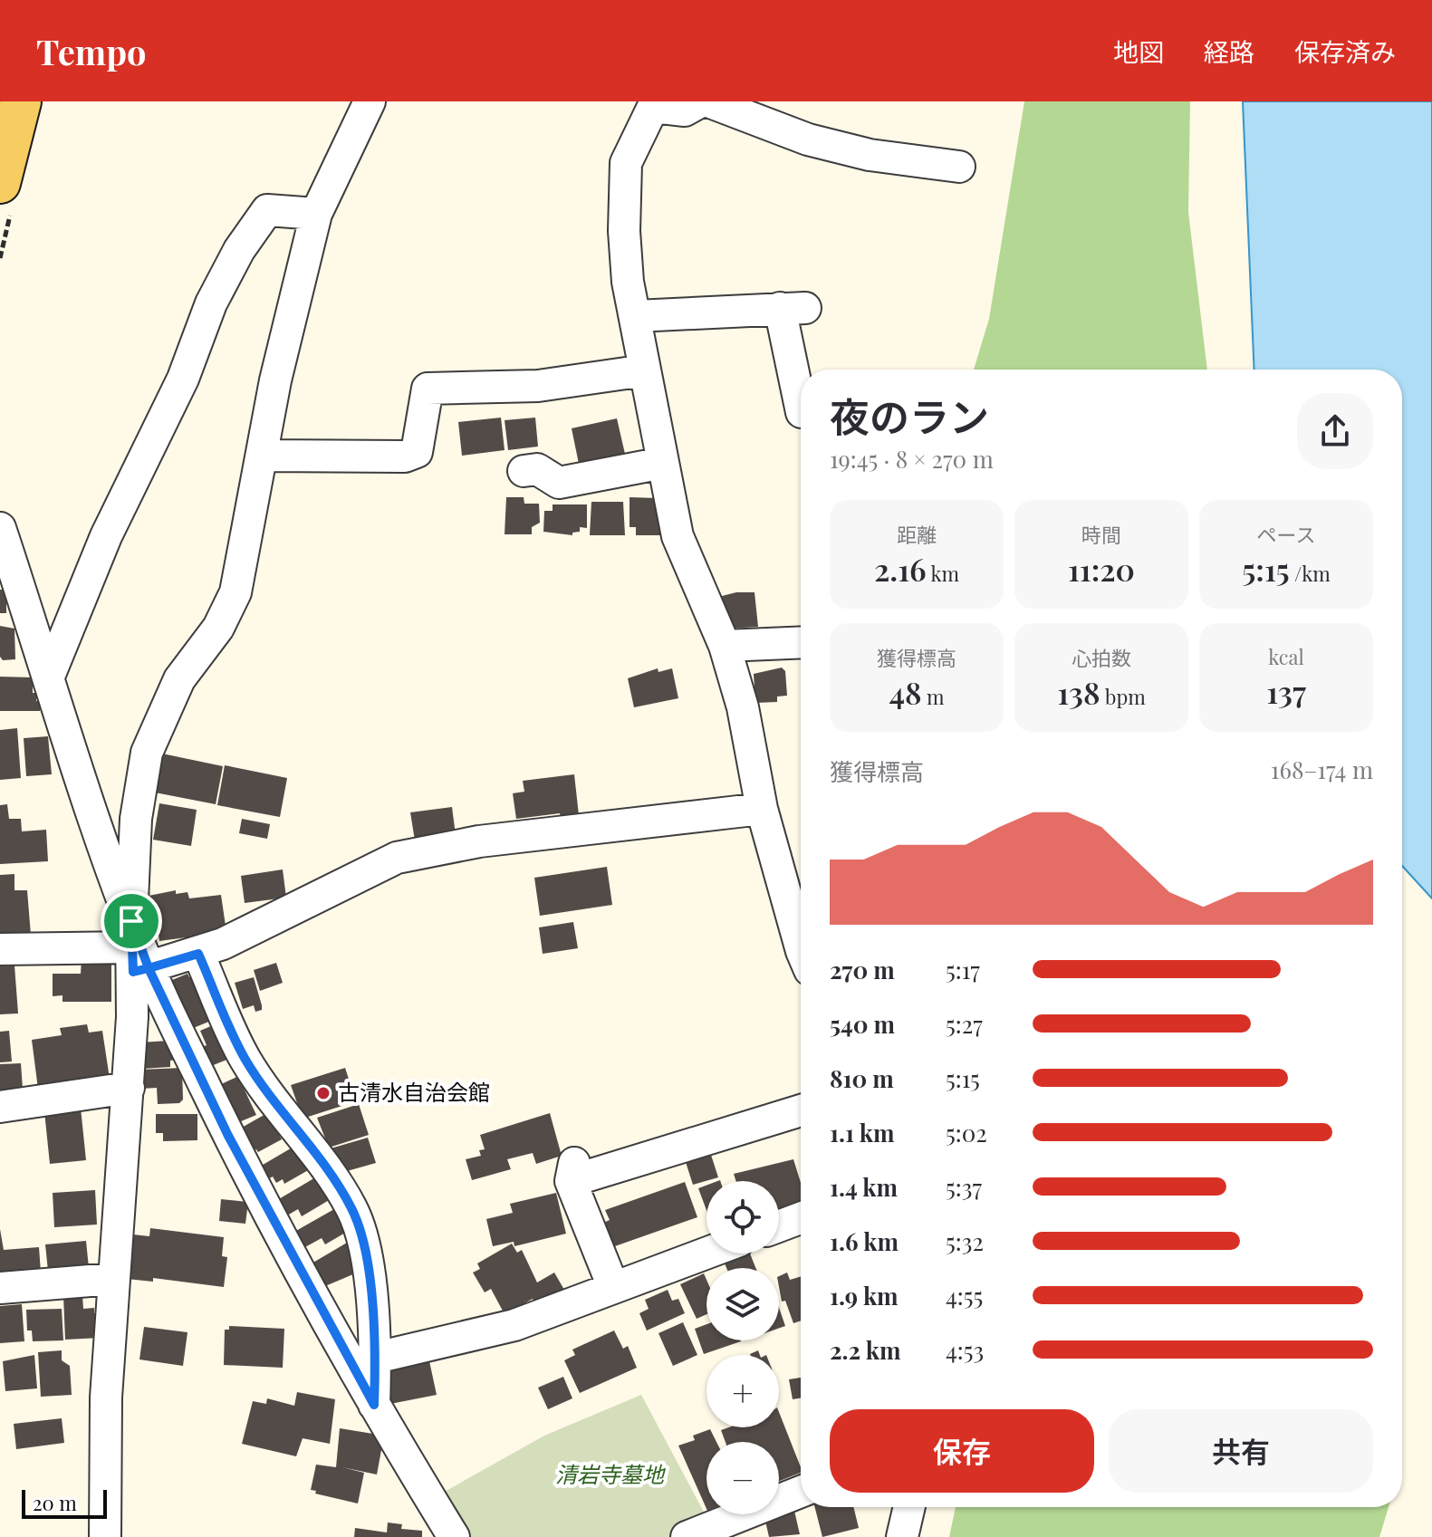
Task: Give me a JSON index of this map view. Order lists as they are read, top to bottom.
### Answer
{
  "parks": ["清岩寺墓地"],
  "places": ["古清水自治会館"],
  "scale_bar": "20 m",
  "page": {
    "header": "Tempo",
    "nav": ["地図", "経路", "保存済み"],
    "heading": ["夜のラン", "19:45 · 8 × 270 m"],
    "stats": [
      ["距離", "2.16 km"],
      ["時間", "11:20"],
      ["ペース", "5:15 /km"],
      ["獲得標高", "48 m"],
      ["心拍数", "138 bpm"],
      ["kcal", "137"]
    ],
    "chart": ["獲得標高", "168–174 m"],
    "list": [
      {
        "name": "270 m",
        "note": "5:17"
      },
      {
        "name": "540 m",
        "note": "5:27"
      },
      {
        "name": "810 m",
        "note": "5:15"
      },
      {
        "name": "1.1 km",
        "note": "5:02"
      },
      {
        "name": "1.4 km",
        "note": "5:37"
      },
      {
        "name": "1.6 km",
        "note": "5:32"
      },
      {
        "name": "1.9 km",
        "note": "4:55"
      },
      {
        "name": "2.2 km",
        "note": "4:53"
      }
    ],
    "map_buttons": ["+", "−"],
    "buttons": ["保存", "共有"],
    "scale": "20 m"
  }
}
